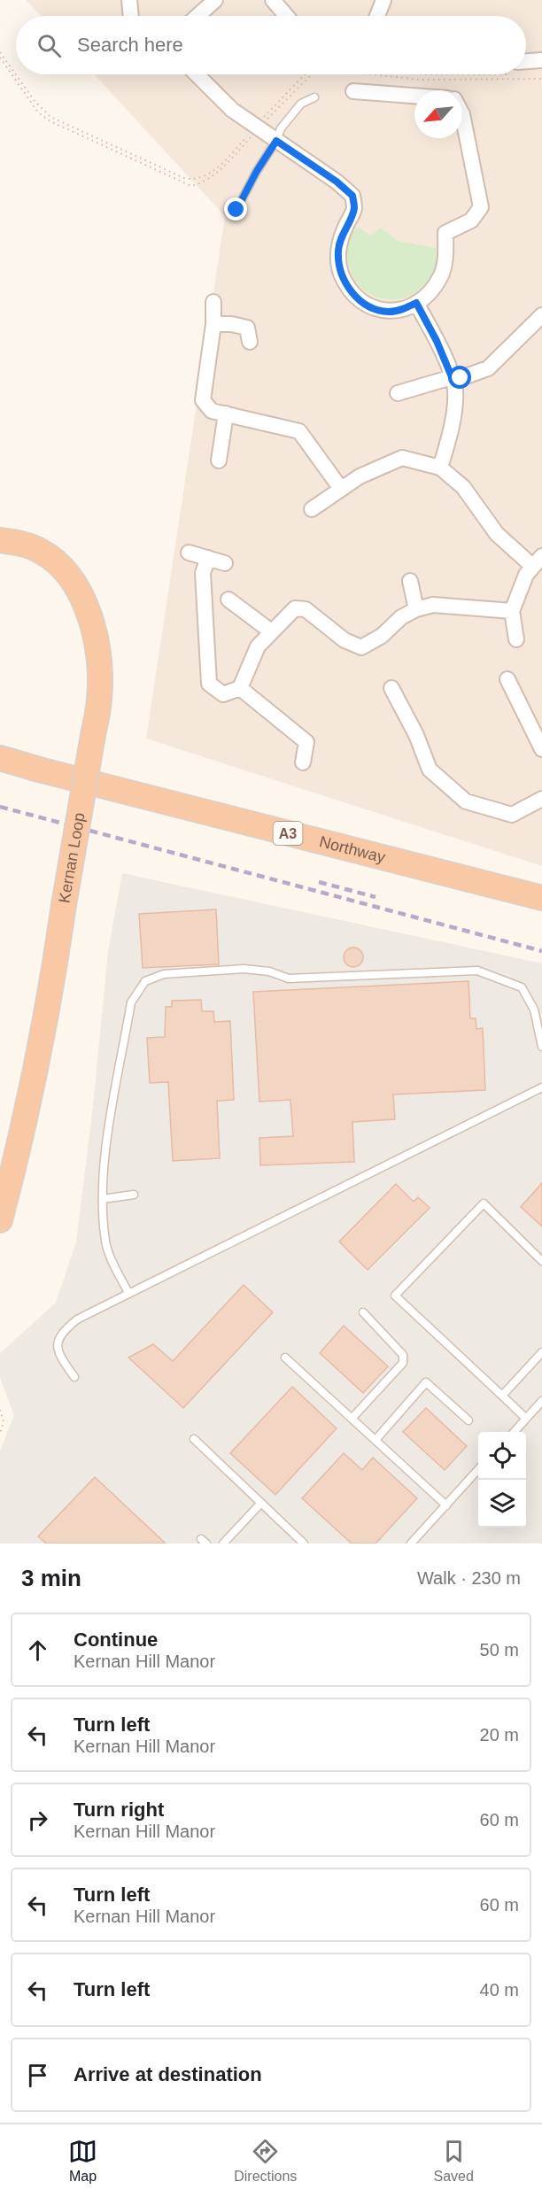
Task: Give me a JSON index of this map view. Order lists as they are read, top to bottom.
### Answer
{
  "streets": {
    "highway": ["A3", "Northway", "Kernan Loop"]
  },
  "crossings": [
    ["A3", "Northway"]
  ],
  "north": "bottom left",
  "page": {
    "search": "Search here",
    "heading": ["3 min", "Walk · 230 m"],
    "list": [
      ["Continue", "Kernan Hill Manor", "50 m"],
      ["Turn left", "Kernan Hill Manor", "20 m"],
      ["Turn right", "Kernan Hill Manor", "60 m"],
      ["Turn left", "Kernan Hill Manor", "60 m"],
      ["Turn left", "40 m"],
      "Arrive at destination"
    ],
    "nav": ["Map", "Directions", "Saved"]
  }
}
